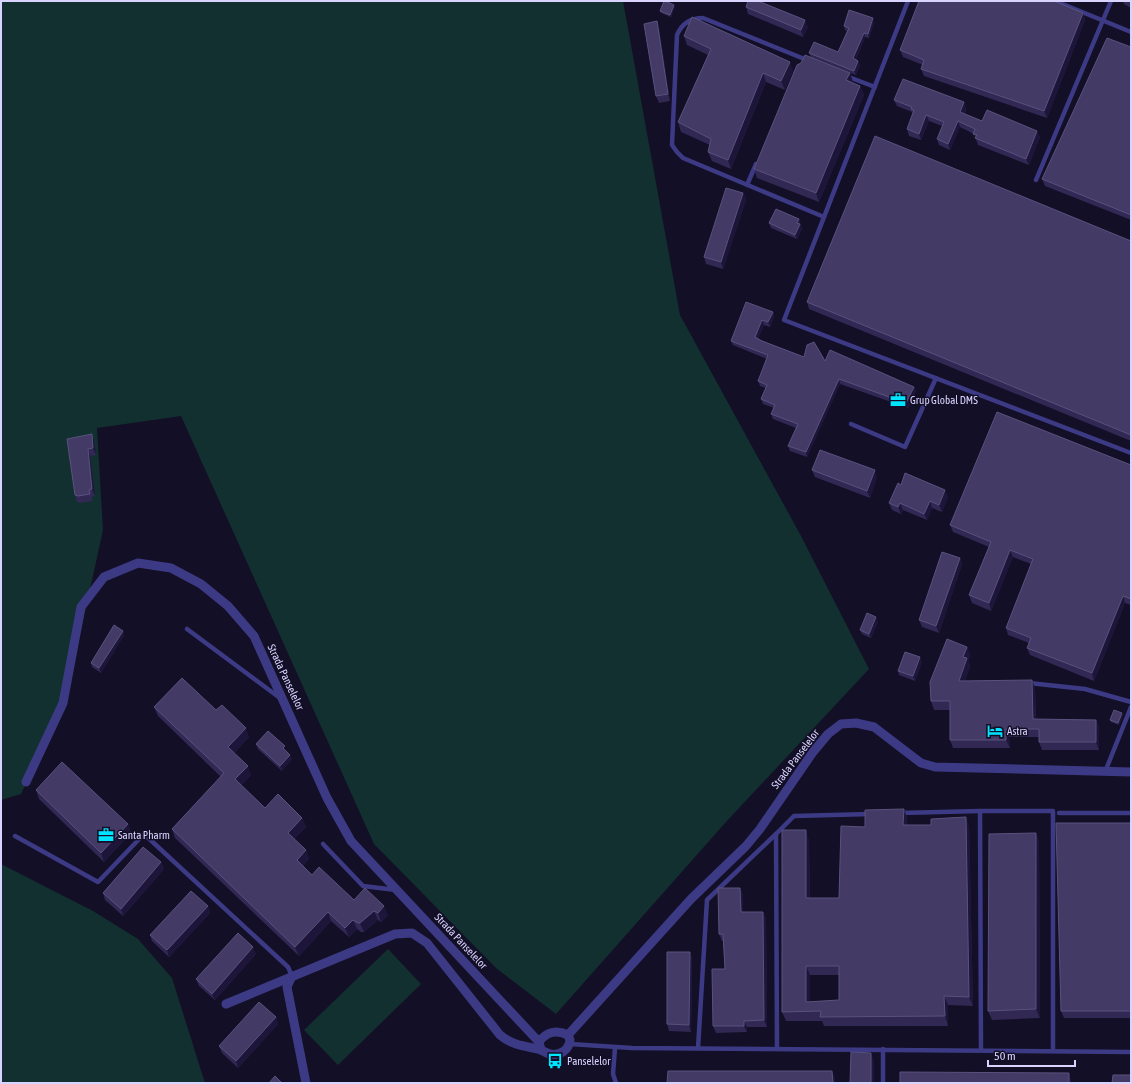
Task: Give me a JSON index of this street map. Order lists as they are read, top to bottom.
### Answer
{
  "streets": {
    "street": ["Strada Panselelor"]
  },
  "places": {
    "office": ["Grup Global DMS", "Santa Pharm"],
    "hotel": ["Astra"],
    "bus stop": ["Panselelor"]
  },
  "scale_bar": "50 m"
}
